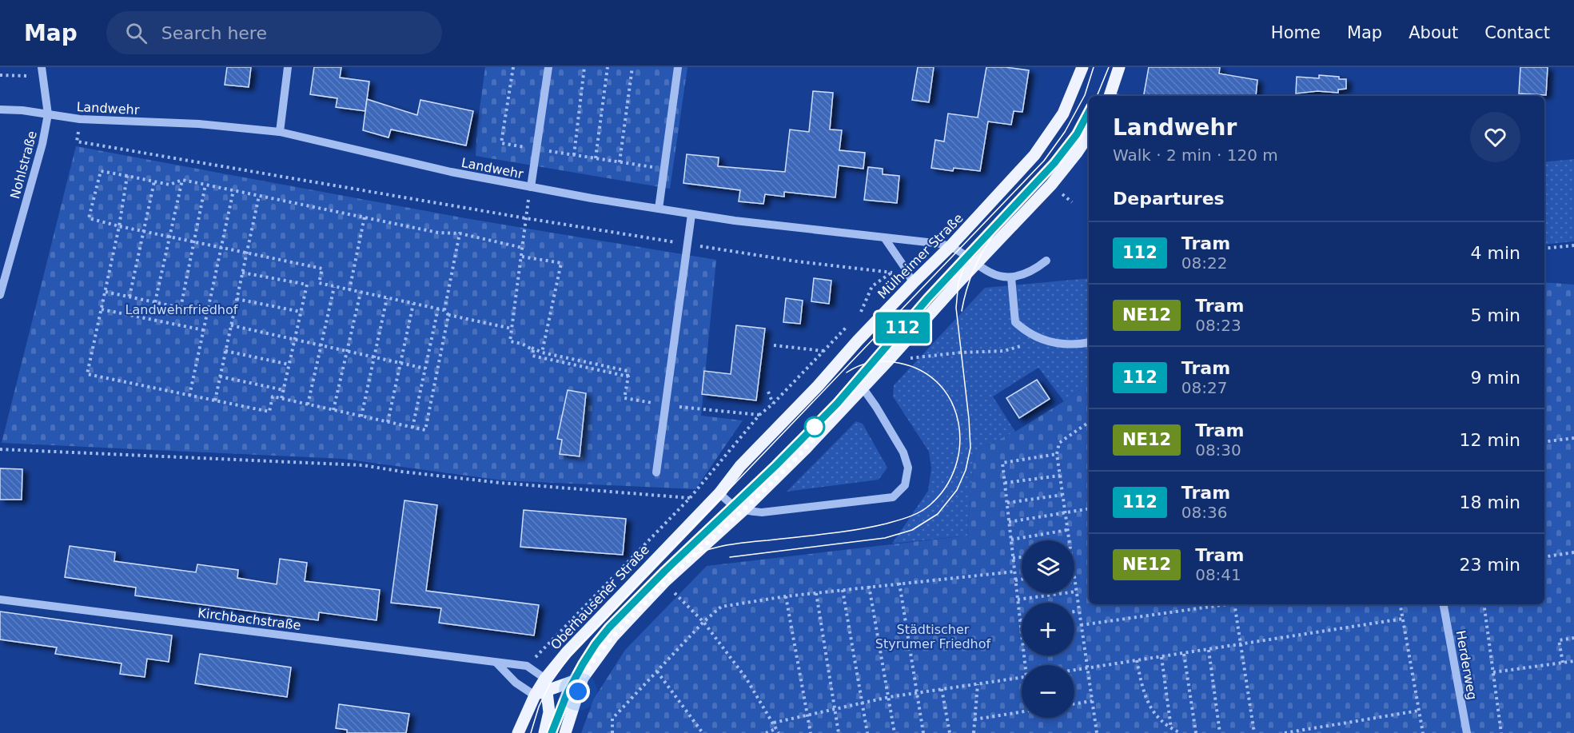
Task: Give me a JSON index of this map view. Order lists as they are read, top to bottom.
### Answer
{
  "streets": {
    "main road": ["Mülheimer Straße", "Oberhausener Straße"],
    "street": [
      "Landwehr",
      "Nohlstraße",
      "Kirchbachstraße",
      "Herderweg"
    ]
  },
  "crossings": [
    ["Landwehr", "Nohlstraße"],
    ["Landwehr", "Mülheimer Straße"],
    ["Mülheimer Straße", "Oberhausener Straße"],
    ["Oberhausener Straße", "Kirchbachstraße"]
  ],
  "parks": ["Landwehrfriedhof", "Städtischer Styrumer Friedhof"],
  "lines": ["tram line 112"],
  "page": {
    "header": "Map",
    "search": "Search here",
    "nav": [
      "Home",
      "Map",
      "About",
      "Contact"
    ],
    "on_map": "112",
    "heading": [
      ["Landwehr", "Walk · 2 min · 120 m"],
      "Departures"
    ],
    "list": [
      {
        "mark": "112",
        "name": "Tram",
        "note": "08:22",
        "value": "4 min"
      },
      {
        "mark": "NE12",
        "name": "Tram",
        "note": "08:23",
        "value": "5 min"
      },
      {
        "mark": "112",
        "name": "Tram",
        "note": "08:27",
        "value": "9 min"
      },
      {
        "mark": "NE12",
        "name": "Tram",
        "note": "08:30",
        "value": "12 min"
      },
      {
        "mark": "112",
        "name": "Tram",
        "note": "08:36",
        "value": "18 min"
      },
      {
        "mark": "NE12",
        "name": "Tram",
        "note": "08:41",
        "value": "23 min"
      }
    ],
    "map_buttons": ["+", "−"]
  }
}
